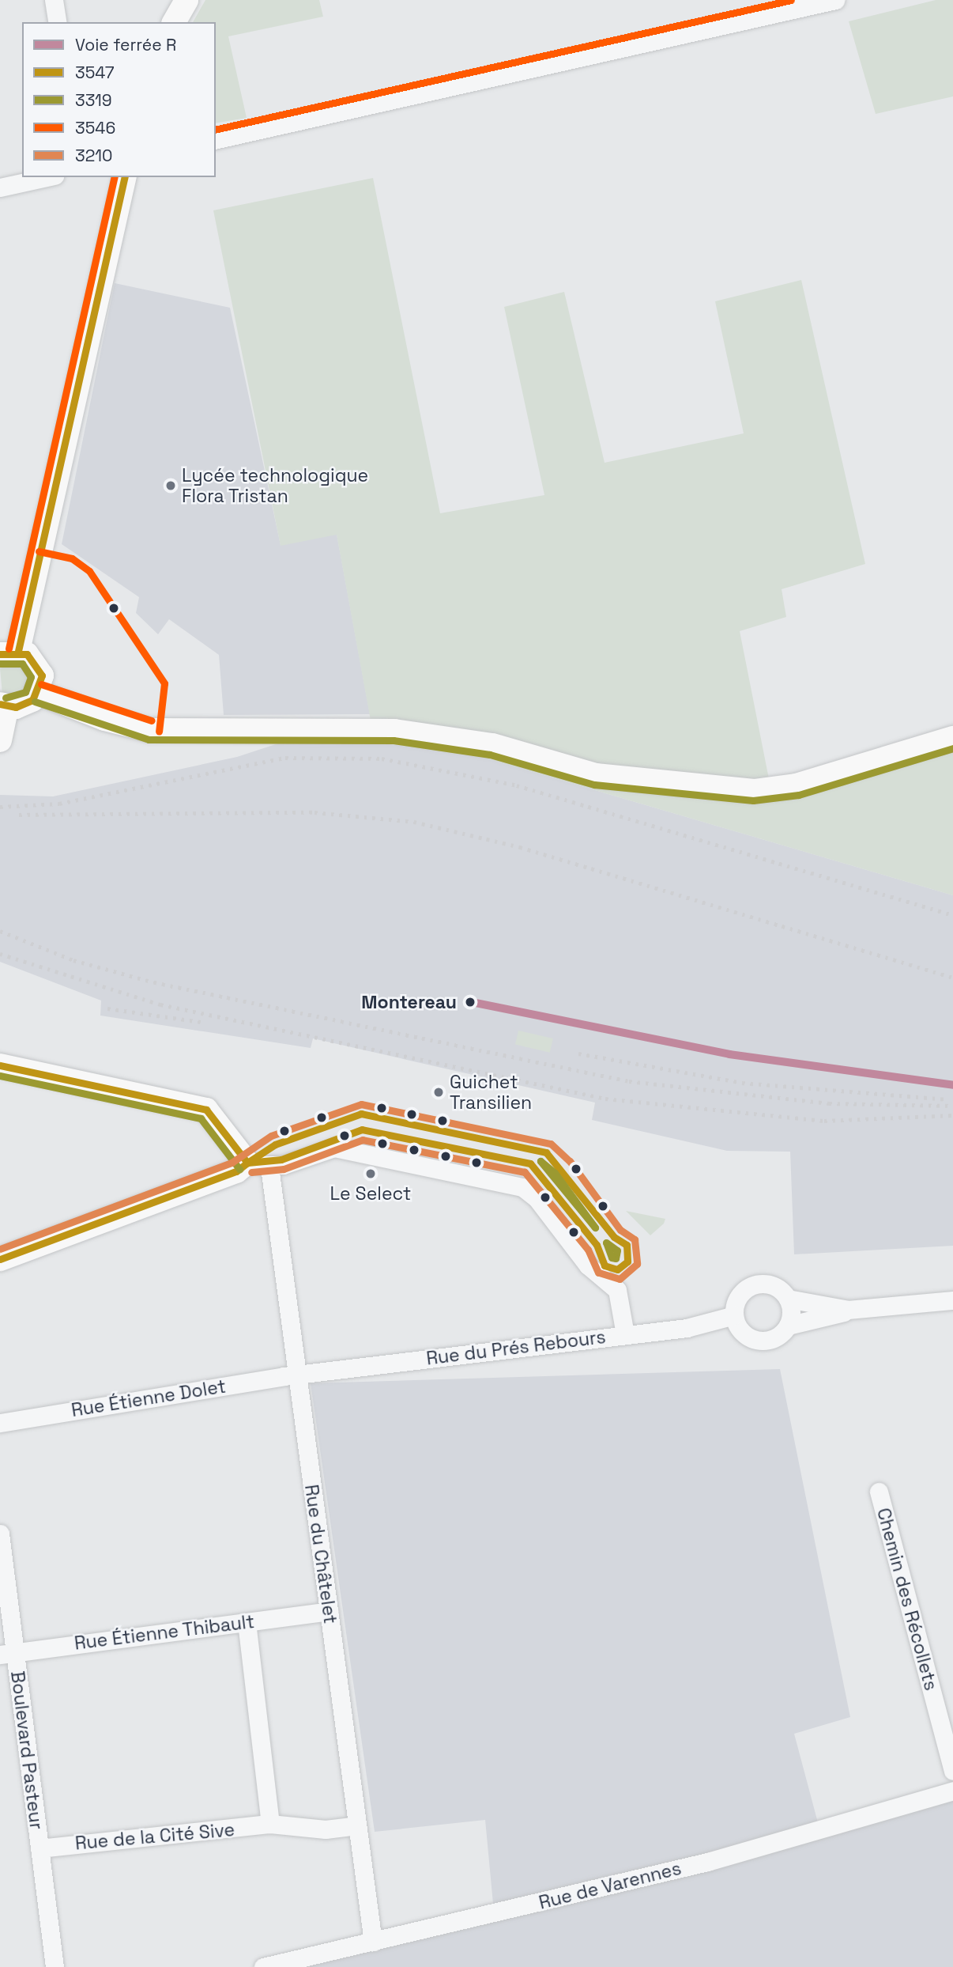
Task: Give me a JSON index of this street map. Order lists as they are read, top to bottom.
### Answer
{
  "streets": {
    "street": [
      "Rue du Prés Rebours",
      "Rue Étienne Dolet",
      "Rue du Châtelet",
      "Chemin des Récollets",
      "Rue Étienne Thibault",
      "Boulevard Pasteur",
      "Rue de la Cité Sive",
      "Rue de Varennes"
    ]
  },
  "crossings": [
    ["Rue du Prés Rebours", "Rue Étienne Dolet"],
    ["Rue du Prés Rebours", "Rue du Châtelet"],
    ["Rue Étienne Dolet", "Rue du Châtelet"],
    ["Rue du Châtelet", "Rue Étienne Thibault"],
    ["Rue du Châtelet", "Rue de la Cité Sive"],
    ["Rue du Châtelet", "Rue de Varennes"],
    ["Rue Étienne Thibault", "Boulevard Pasteur"],
    ["Boulevard Pasteur", "Rue de la Cité Sive"]
  ],
  "places": [
    "Lycée technologique Flora Tristan",
    "Montereau",
    "Guichet Transilien",
    "Le Select"
  ],
  "lines": [
    "transit line 3546",
    "transit line 3547",
    "transit line 3319",
    "rail line R",
    "transit line 3210"
  ],
  "legend": [
    "Voie ferrée R",
    "3547",
    "3319",
    "3546",
    "3210"
  ]
}
